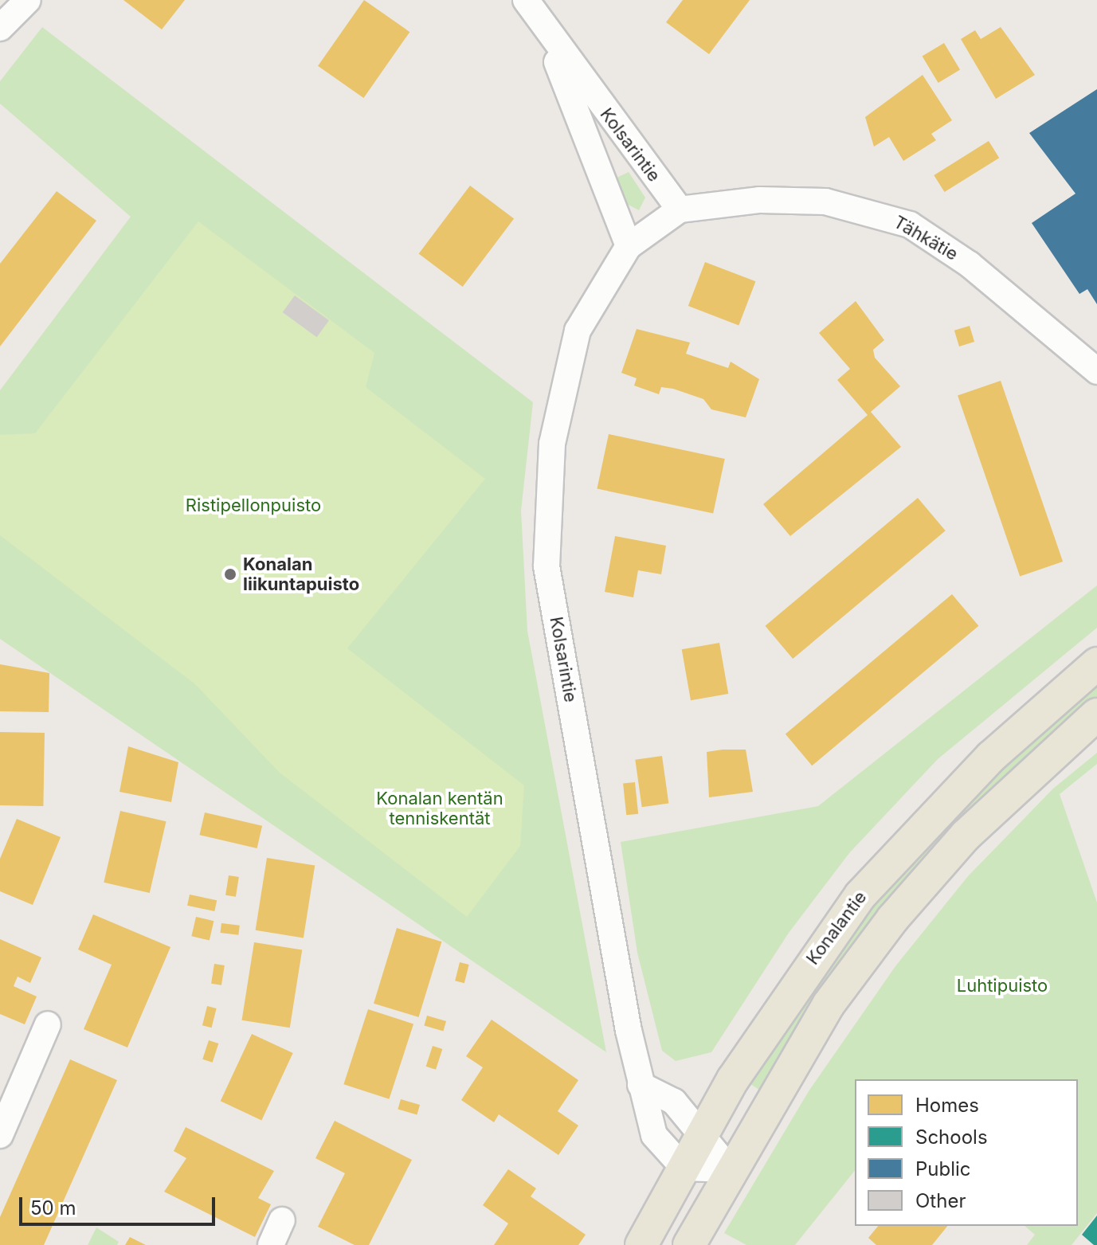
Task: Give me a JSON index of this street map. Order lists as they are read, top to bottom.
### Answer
{
  "streets": {
    "main road": ["Konalantie"],
    "street": ["Kolsarintie", "Tähkätie"]
  },
  "crossings": [
    ["Kolsarintie", "Tähkätie"],
    ["Kolsarintie", "Konalantie"]
  ],
  "parks": ["Ristipellonpuisto", "Konalan kentän tenniskentät", "Luhtipuisto"],
  "places": ["Konalan liikuntapuisto"],
  "legend": [
    "Homes",
    "Schools",
    "Public",
    "Other"
  ],
  "scale_bar": "50 m"
}
